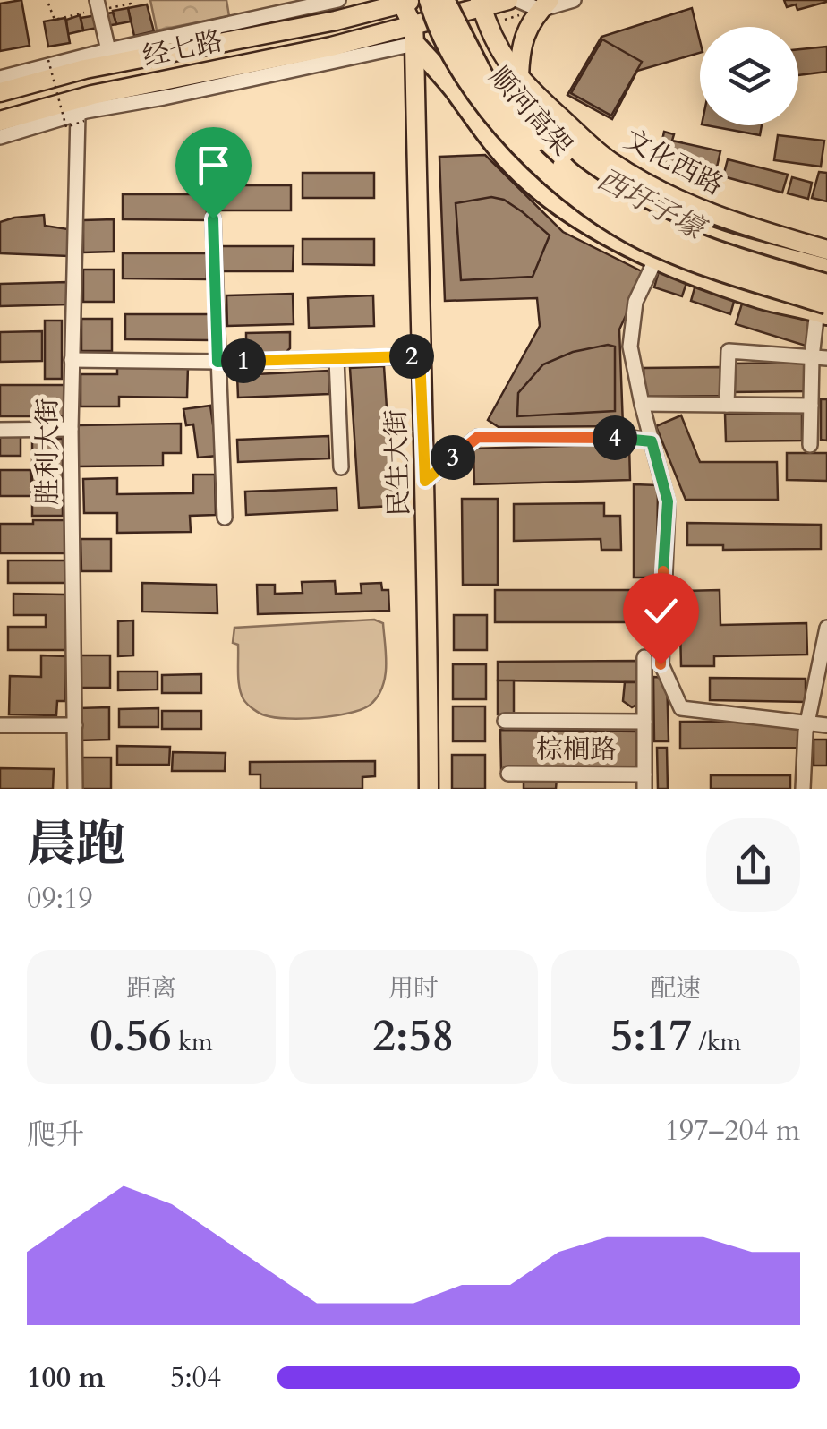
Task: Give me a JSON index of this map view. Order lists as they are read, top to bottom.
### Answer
{
  "streets": {
    "highway": ["顺河高架"],
    "main road": ["经七路", "文化西路", "民生大街"],
    "street": ["胜利大街", "棕榈路"]
  },
  "crossings": [
    ["经七路", "文化西路"],
    ["经七路", "民生大街"]
  ],
  "water": ["西圩子壕"],
  "page": {
    "pins": [
      "2",
      "1",
      "4",
      "3"
    ],
    "heading": ["晨跑", "09:19"],
    "stats": [
      ["距离", "0.56 km"],
      ["用时", "2:58"],
      ["配速", "5:17 /km"]
    ],
    "chart": ["爬升", "197–204 m"],
    "list": [
      {
        "name": "100 m",
        "note": "5:04"
      }
    ]
  }
}
